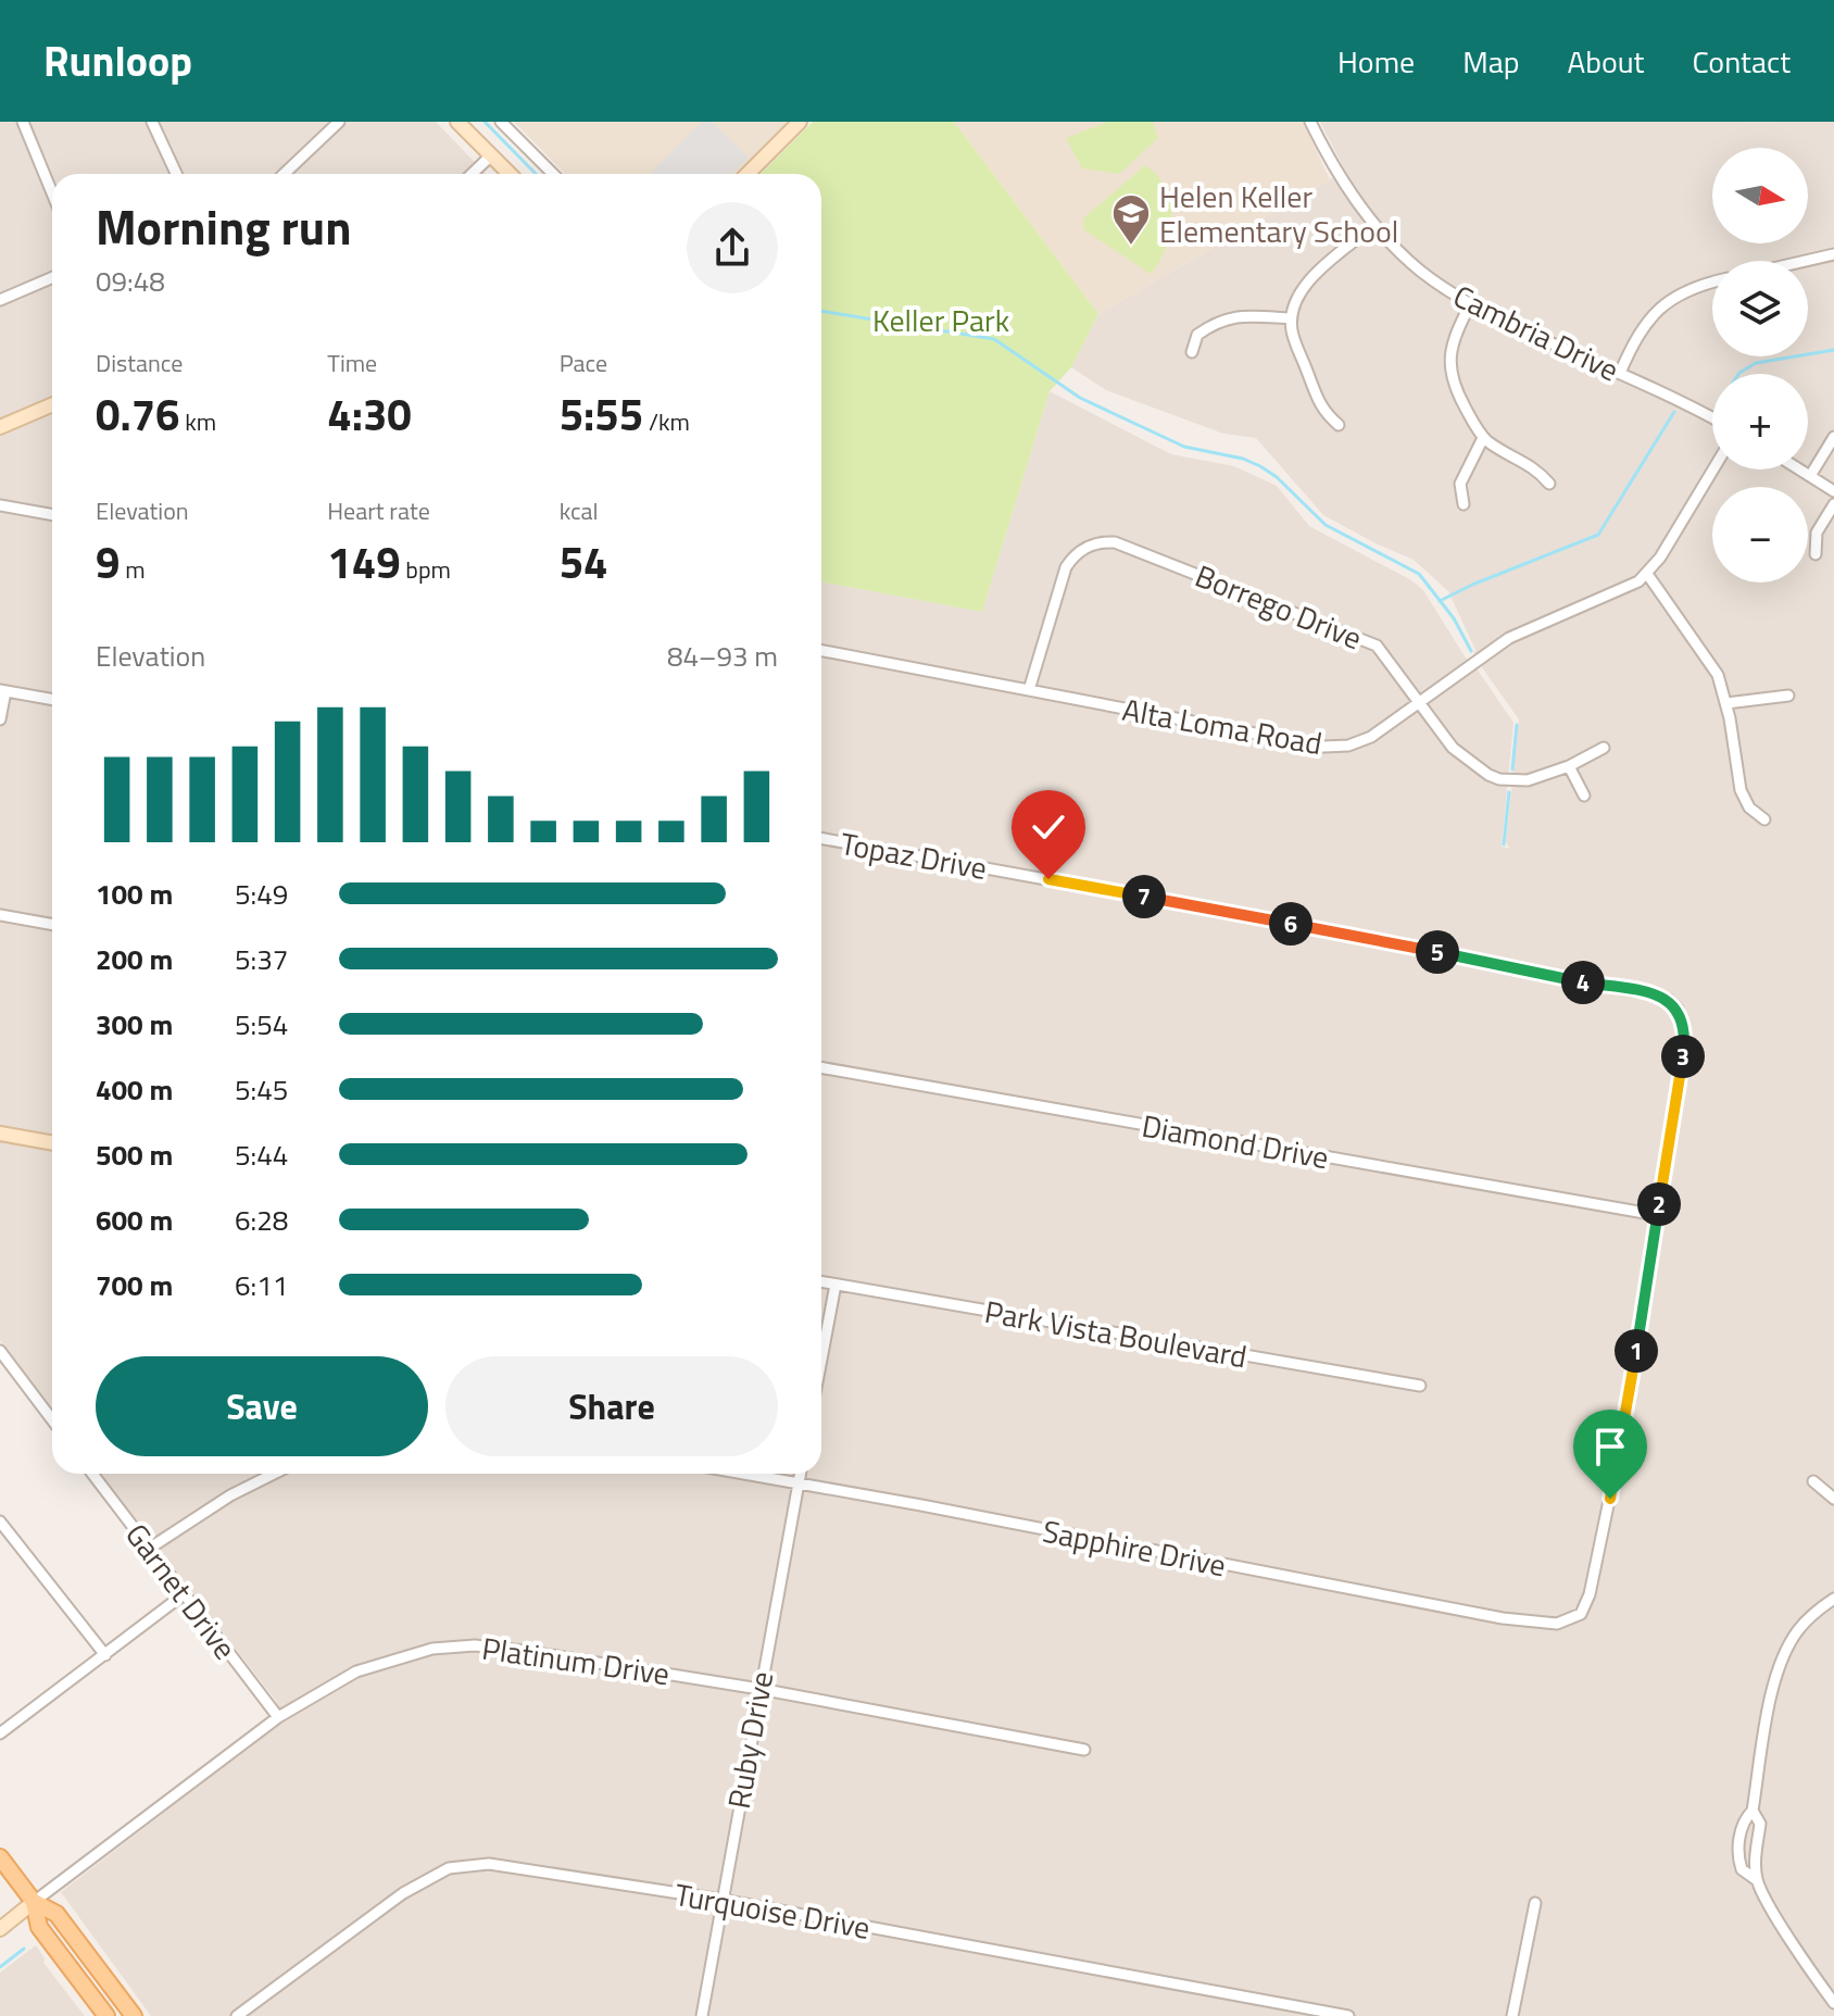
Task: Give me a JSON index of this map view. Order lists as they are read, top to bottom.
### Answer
{
  "streets": {
    "street": [
      "Cambria Drive",
      "Borrego Drive",
      "Alta Loma Road",
      "Topaz Drive",
      "Diamond Drive",
      "Park Vista Boulevard",
      "Sapphire Drive",
      "Garnet Drive",
      "Platinum Drive",
      "Ruby Drive",
      "Turquoise Drive"
    ]
  },
  "crossings": [
    ["Borrego Drive", "Alta Loma Road"],
    ["Topaz Drive", "Diamond Drive"],
    ["Topaz Drive", "Sapphire Drive"],
    ["Diamond Drive", "Sapphire Drive"],
    ["Sapphire Drive", "Ruby Drive"],
    ["Garnet Drive", "Platinum Drive"],
    ["Platinum Drive", "Ruby Drive"],
    ["Ruby Drive", "Turquoise Drive"]
  ],
  "parks": ["Keller Park"],
  "places": {
    "school or university": ["Helen Keller Elementary School"]
  },
  "north": "right",
  "page": {
    "header": "Runloop",
    "nav": [
      "Home",
      "Map",
      "About",
      "Contact"
    ],
    "map_buttons": ["+", "−"],
    "heading": ["Morning run", "09:48"],
    "stats": [
      ["Distance", "0.76 km"],
      ["Time", "4:30"],
      ["Pace", "5:55 /km"],
      ["Elevation", "9 m"],
      ["Heart rate", "149 bpm"],
      ["kcal", "54"]
    ],
    "chart": ["Elevation", "84–93 m"],
    "list": [
      {
        "name": "100 m",
        "note": "5:49"
      },
      {
        "name": "200 m",
        "note": "5:37"
      },
      {
        "name": "300 m",
        "note": "5:54"
      },
      {
        "name": "400 m",
        "note": "5:45"
      },
      {
        "name": "500 m",
        "note": "5:44"
      },
      {
        "name": "600 m",
        "note": "6:28"
      },
      {
        "name": "700 m",
        "note": "6:11"
      }
    ],
    "pins": [
      "7",
      "6",
      "5",
      "4",
      "3",
      "2",
      "1"
    ],
    "buttons": ["Save", "Share"]
  }
}
